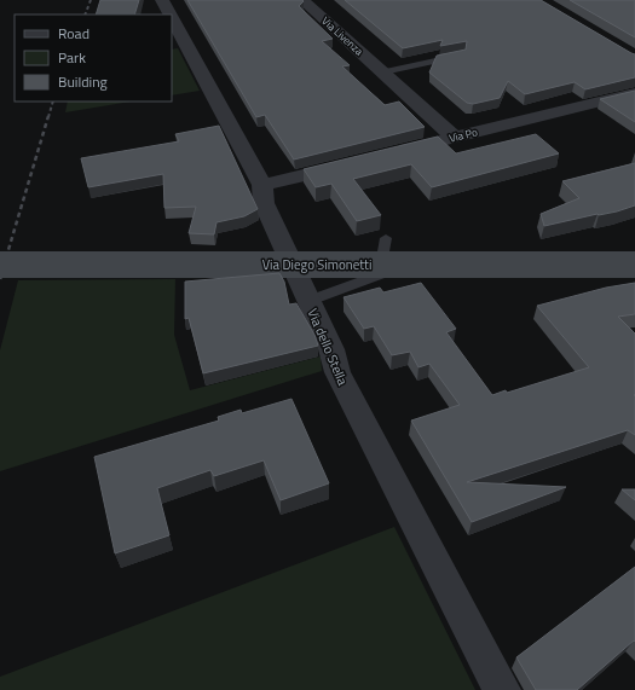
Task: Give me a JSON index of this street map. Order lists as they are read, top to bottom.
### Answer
{
  "streets": {
    "main road": ["Via Diego Simonetti"],
    "street": ["Via Livenza", "Via Po", "Via dello Stella"]
  },
  "crossings": [
    ["Via Livenza", "Via Po"]
  ],
  "legend": ["Road", "Park", "Building"]
}
